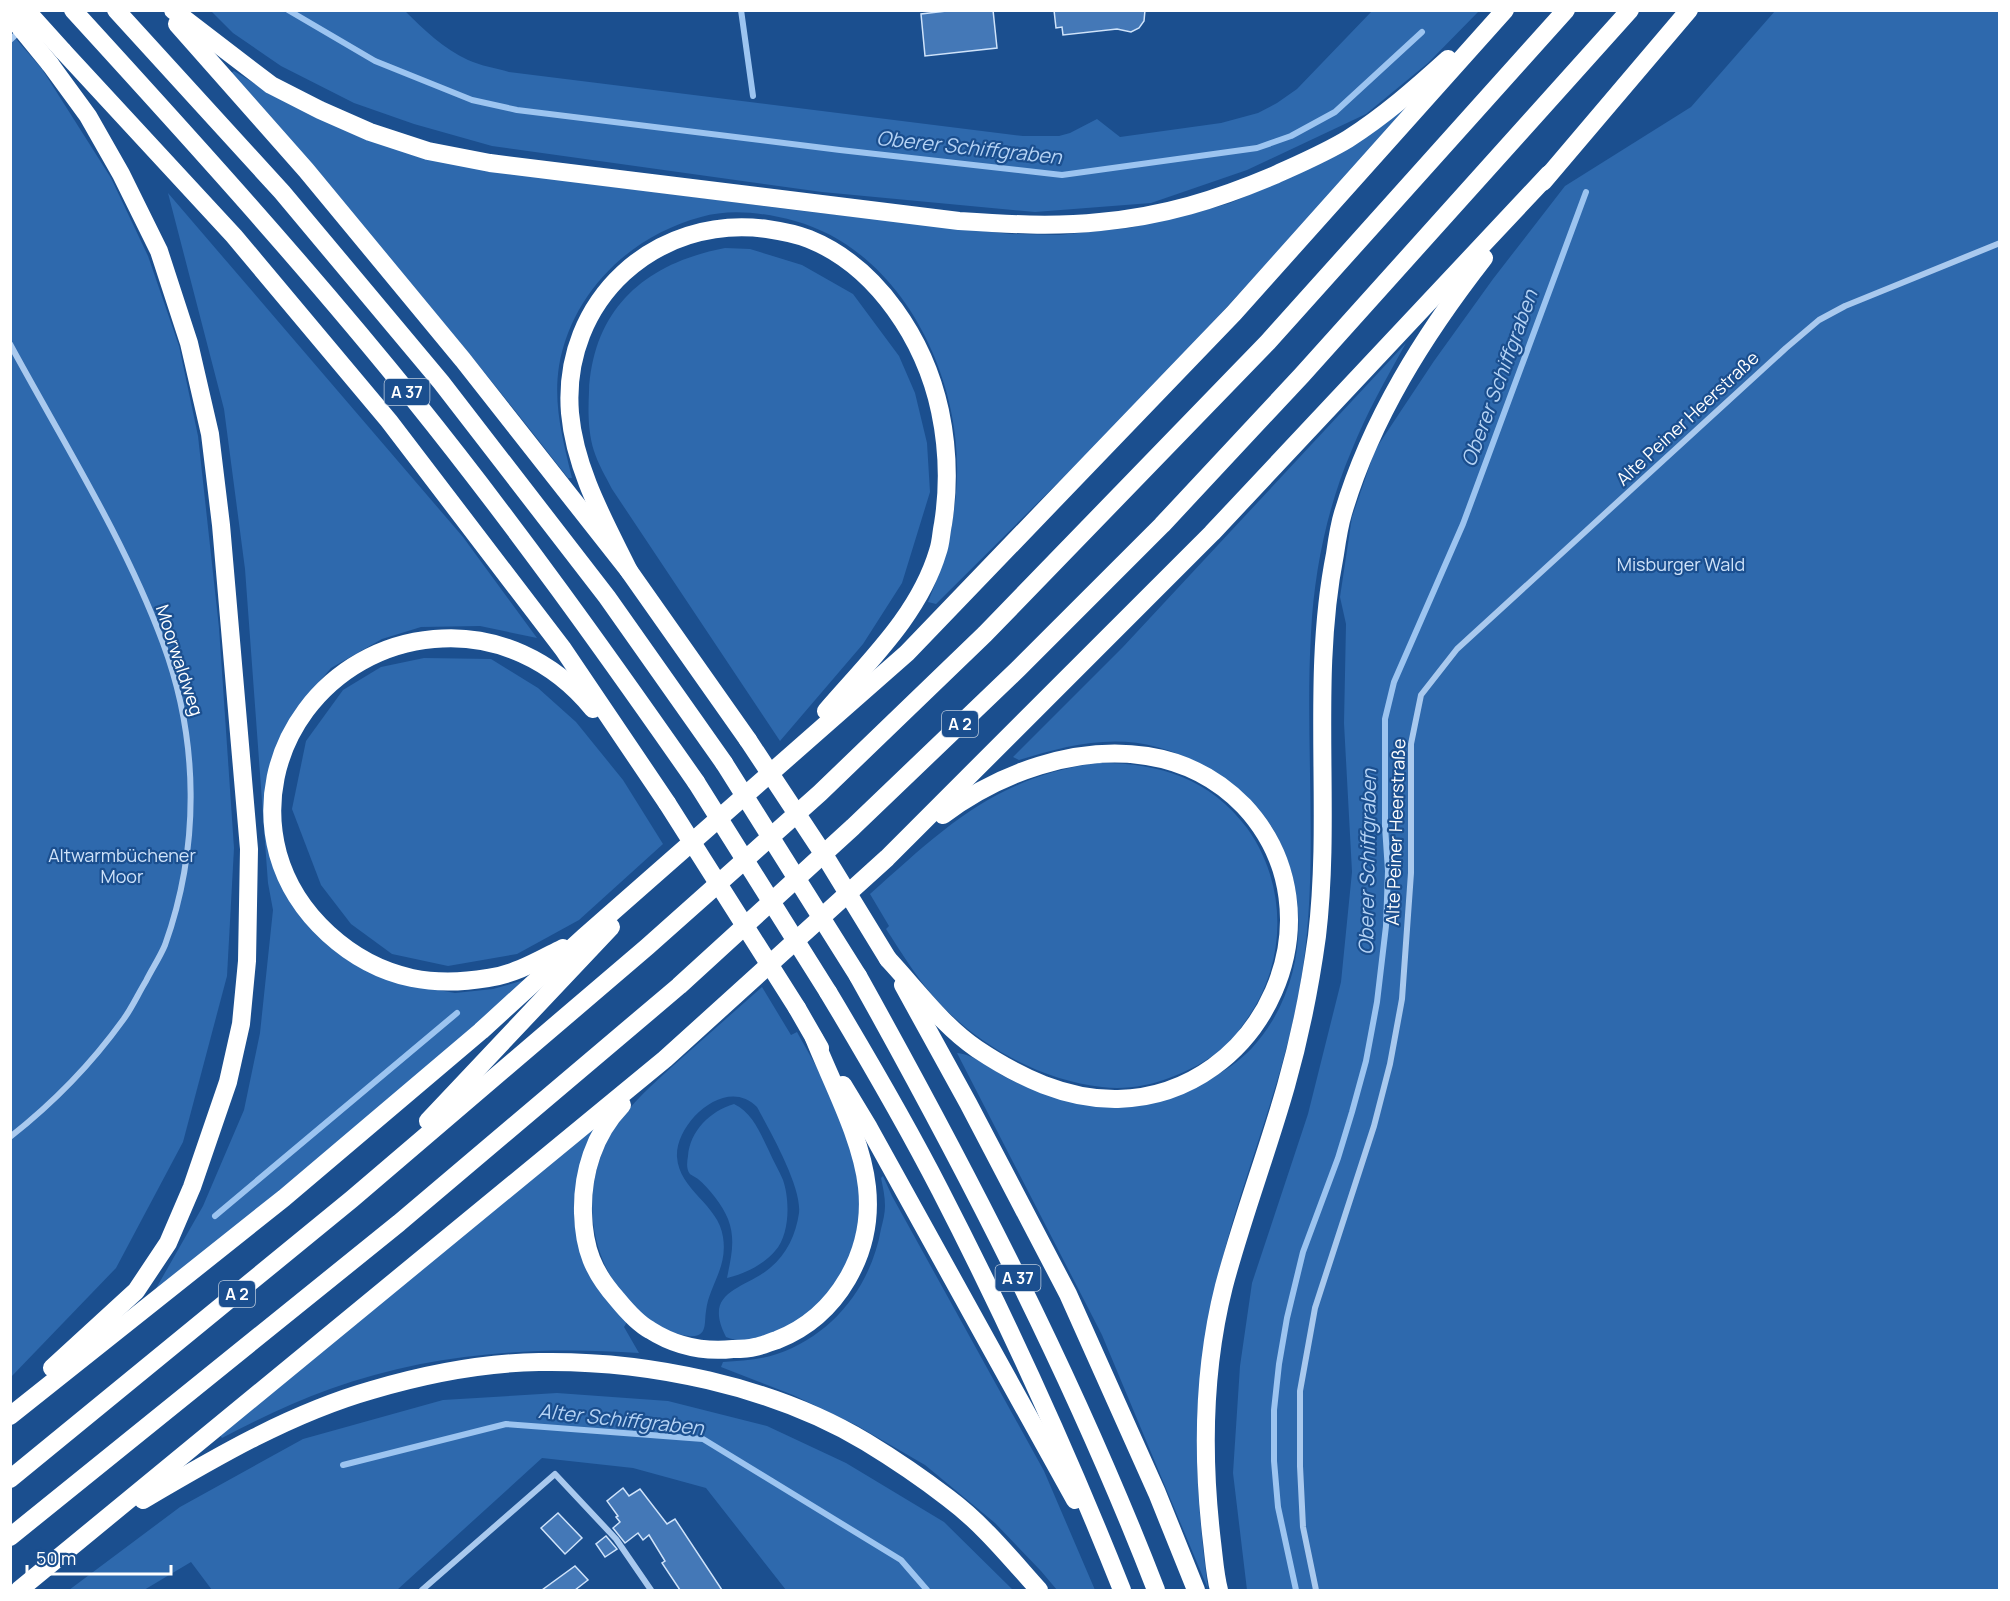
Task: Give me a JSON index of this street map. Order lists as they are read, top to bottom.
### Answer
{
  "streets": {
    "highway": ["A 37", "A 2"],
    "street": ["Alte Peiner Heerstraße", "Moorwaldweg"]
  },
  "water": ["Oberer Schiffgraben", "Alter Schiffgraben"],
  "parks": ["Misburger Wald", "Altwarmbüchener Moor"],
  "scale_bar": "50 m"
}
